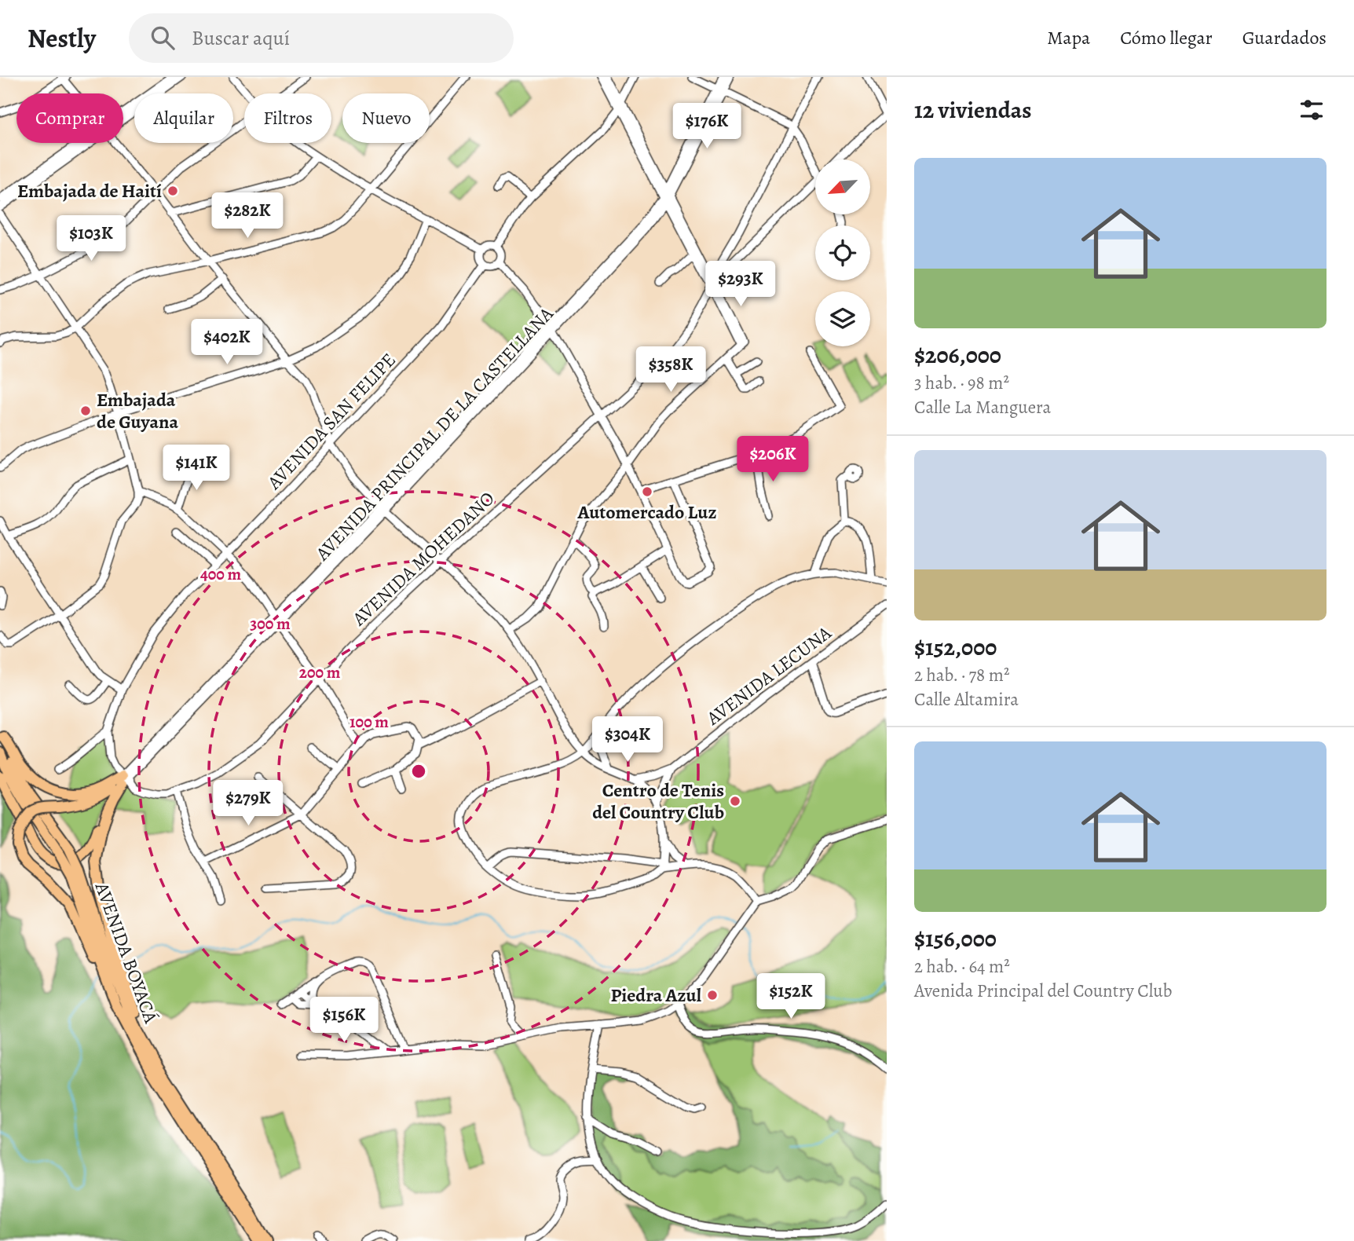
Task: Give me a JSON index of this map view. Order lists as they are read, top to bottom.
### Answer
{
  "streets": {
    "highway": ["AVENIDA BOYACÁ"],
    "street": [
      "AVENIDA SAN FELIPE",
      "AVENIDA PRINCIPAL DE LA CASTELLANA",
      "AVENIDA MOHEDANO",
      "AVENIDA LECUNA"
    ]
  },
  "crossings": [
    ["AVENIDA SAN FELIPE", "AVENIDA PRINCIPAL DE LA CASTELLANA"],
    ["AVENIDA SAN FELIPE", "AVENIDA MOHEDANO"],
    ["AVENIDA PRINCIPAL DE LA CASTELLANA", "AVENIDA MOHEDANO"]
  ],
  "places": [
    "Embajada de Haití",
    "Embajada de Guyana",
    "Automercado Luz",
    "Centro de Tenis del Country Club",
    "Piedra Azul"
  ],
  "north": "bottom left",
  "page": {
    "header": "Nestly",
    "search": "Buscar aquí",
    "nav": ["Mapa", "Cómo llegar", "Guardados"],
    "heading": "12 viviendas",
    "chip": [
      "Comprar",
      "Alquilar",
      "Filtros",
      "Nuevo"
    ],
    "price": [
      "$176K",
      "$282K",
      "$103K",
      "$293K",
      "$402K",
      "$358K",
      "$206K",
      "$141K",
      "$304K",
      "$279K",
      "$152K",
      "$156K"
    ],
    "list": [
      {
        "name": "$206,000",
        "note": "3 hab. · 98 m² · Calle La Manguera"
      },
      {
        "name": "$152,000",
        "note": "2 hab. · 78 m² · Calle Altamira"
      },
      {
        "name": "$156,000",
        "note": "2 hab. · 64 m² · Avenida Principal del Country Club"
      }
    ]
  },
  "rings": [
    "400 m",
    "300 m",
    "200 m",
    "100 m"
  ]
}
